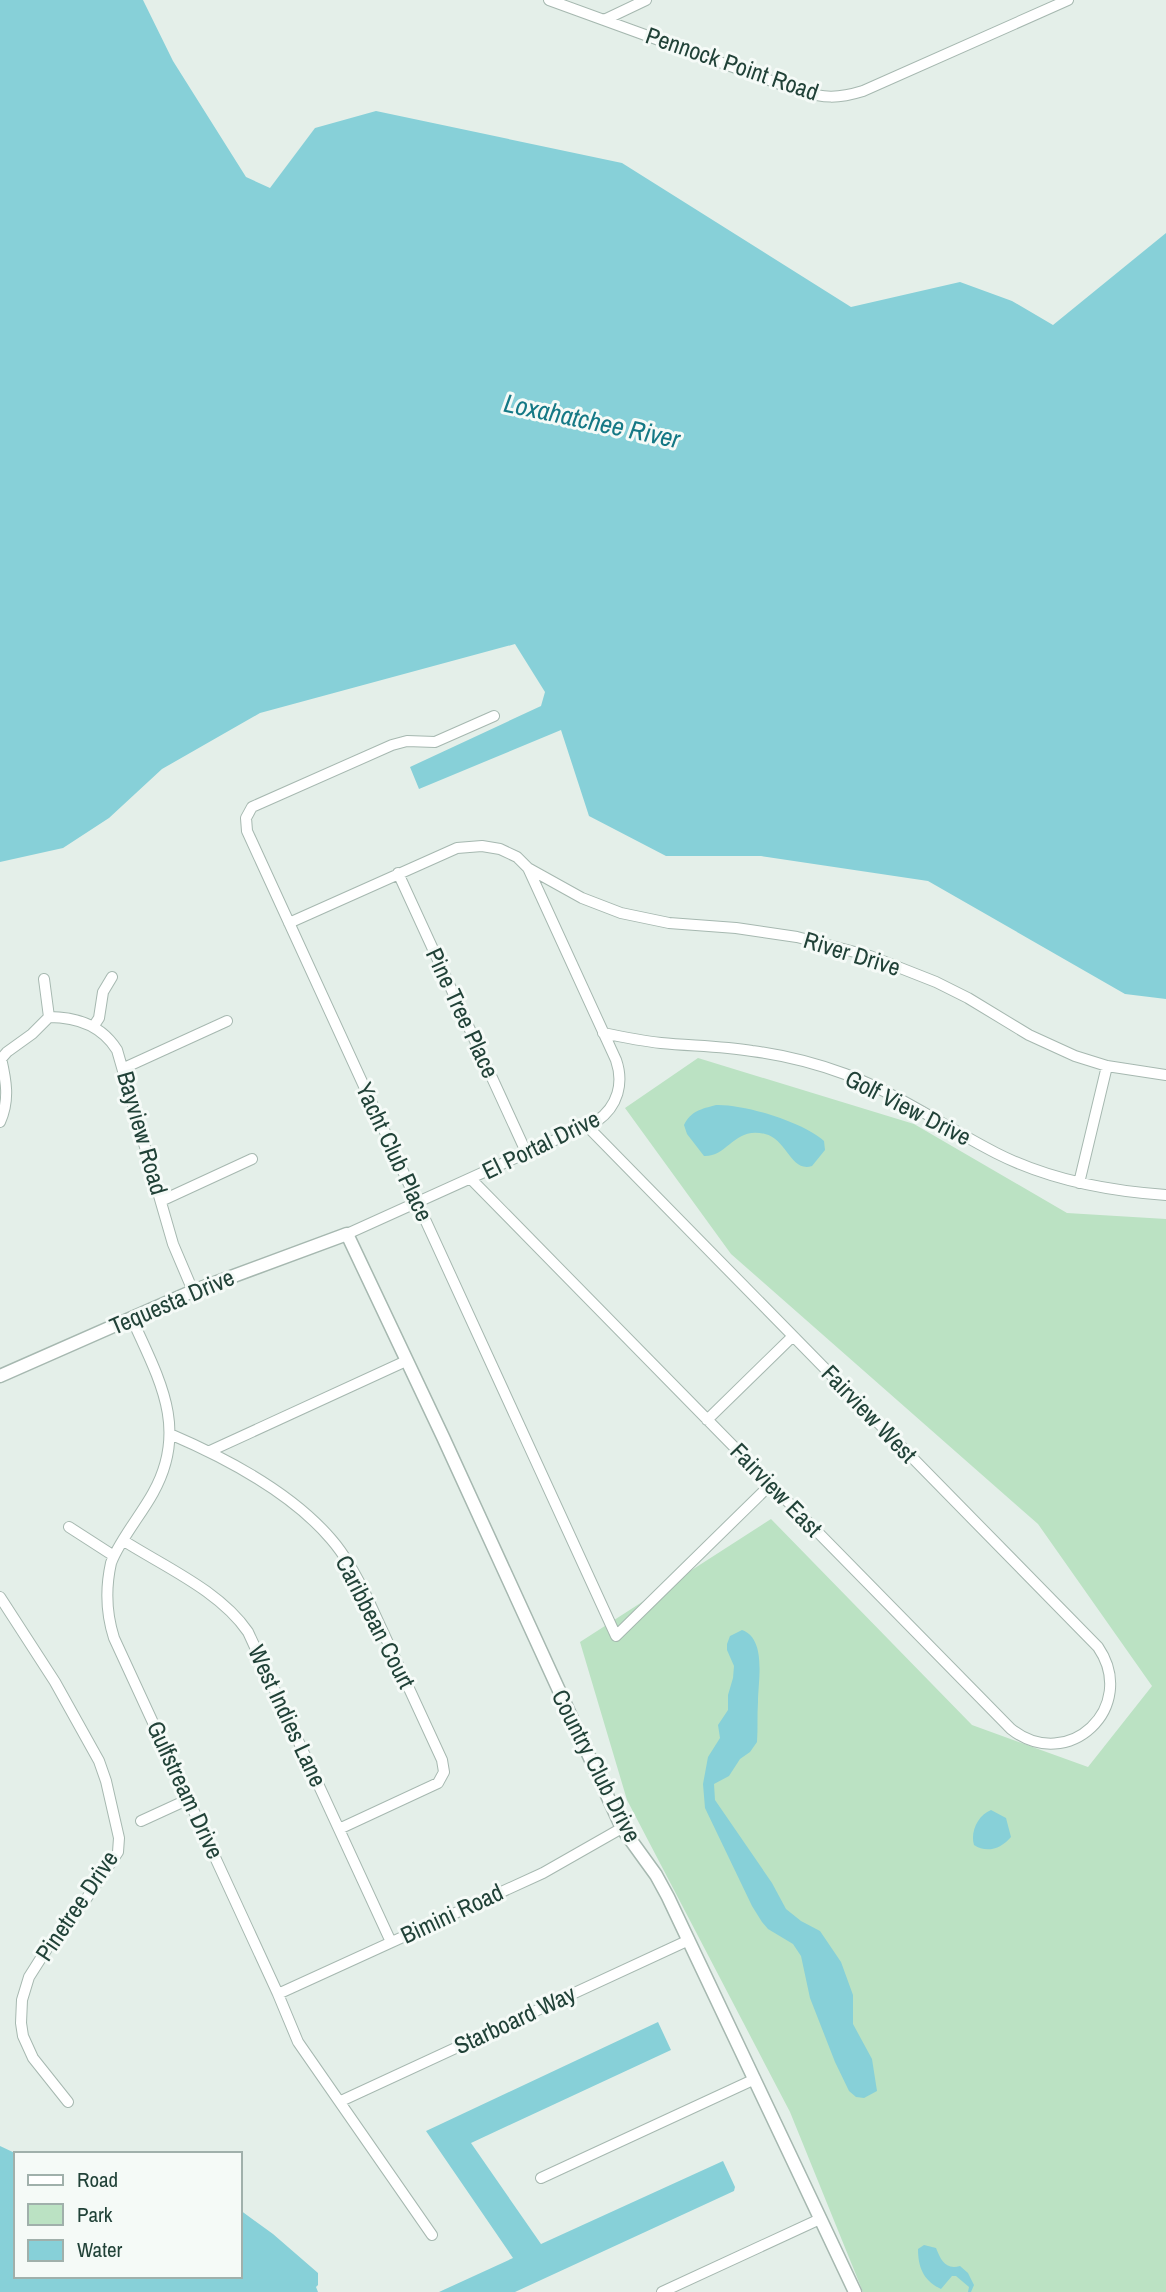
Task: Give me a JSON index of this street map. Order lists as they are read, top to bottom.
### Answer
{
  "streets": {
    "street": [
      "Pennock Point Road",
      "River Drive",
      "Pine Tree Place",
      "Golf View Drive",
      "Bayview Road",
      "El Portal Drive",
      "Yacht Club Place",
      "Tequesta Drive",
      "Fairview West",
      "Fairview East",
      "Caribbean Court",
      "West Indies Lane",
      "Country Club Drive",
      "Gulfstream Drive",
      "Pinetree Drive",
      "Bimini Road",
      "Starboard Way"
    ]
  },
  "crossings": [
    ["River Drive", "El Portal Drive"],
    ["Pine Tree Place", "El Portal Drive"],
    ["Golf View Drive", "El Portal Drive"],
    ["Bayview Road", "Tequesta Drive"],
    ["El Portal Drive", "Yacht Club Place"],
    ["El Portal Drive", "Tequesta Drive"],
    ["El Portal Drive", "Fairview West"],
    ["El Portal Drive", "Fairview East"],
    ["El Portal Drive", "Country Club Drive"],
    ["Yacht Club Place", "Fairview East"],
    ["Tequesta Drive", "Country Club Drive"],
    ["Tequesta Drive", "Gulfstream Drive"],
    ["Fairview West", "Fairview East"],
    ["Caribbean Court", "West Indies Lane"],
    ["Caribbean Court", "Gulfstream Drive"],
    ["West Indies Lane", "Gulfstream Drive"],
    ["West Indies Lane", "Bimini Road"],
    ["Country Club Drive", "Bimini Road"],
    ["Country Club Drive", "Starboard Way"],
    ["Gulfstream Drive", "Bimini Road"],
    ["Gulfstream Drive", "Starboard Way"]
  ],
  "water": ["Loxahatchee River"],
  "legend": ["Road", "Park", "Water"]
}
